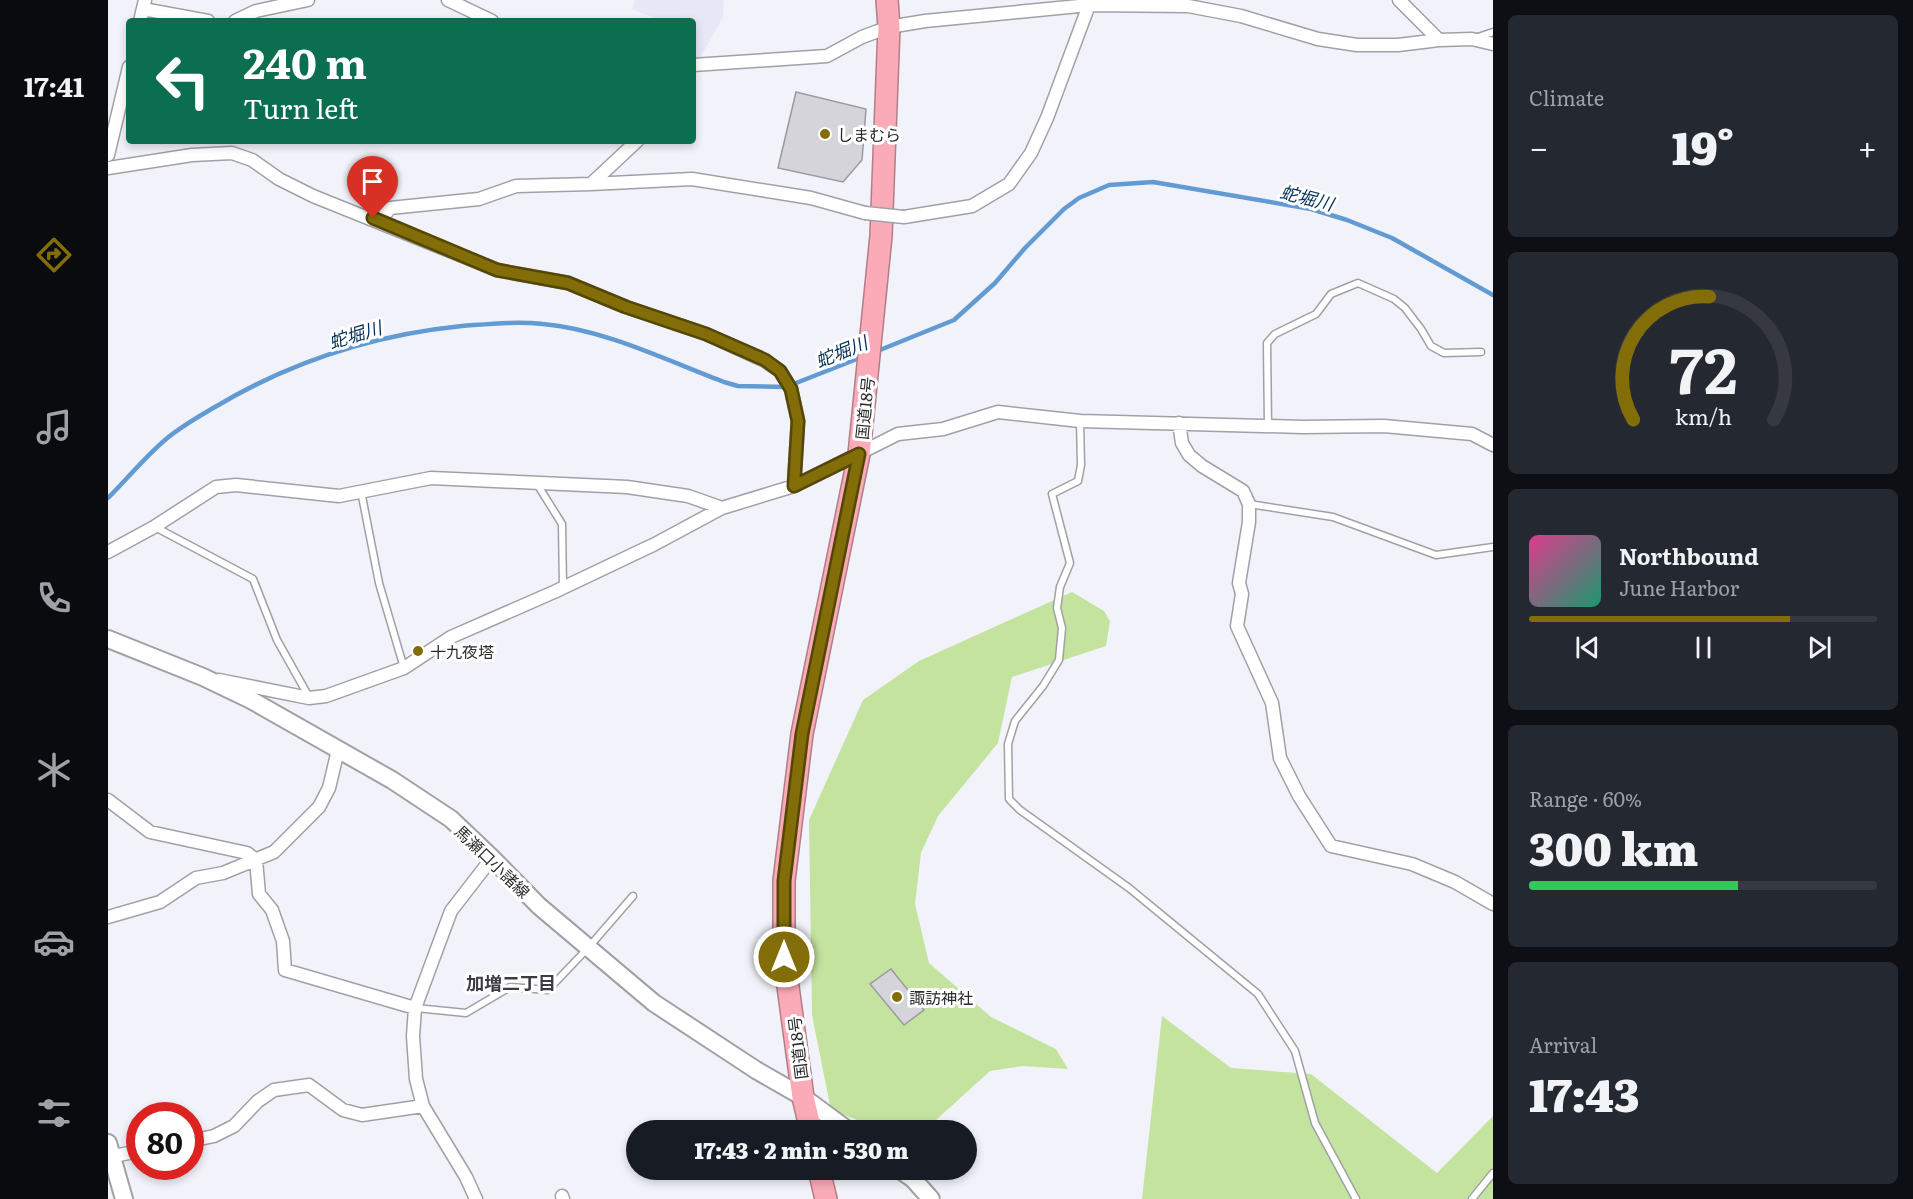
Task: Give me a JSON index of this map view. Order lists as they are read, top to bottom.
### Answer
{
  "streets": {
    "highway": ["国道18号"],
    "main road": ["馬瀬口小諸線"]
  },
  "crossings": [
    ["国道18号", "馬瀬口小諸線"]
  ],
  "districts": ["加増二丁目"],
  "water": ["蛇堀川"],
  "places": ["しまむら", "十九夜塔", "諏訪神社"],
  "page": {
    "tabs": "17:41",
    "tile": [
      "Climate",
      ["Range · 60%", "300 km"],
      ["Arrival", "17:43"]
    ],
    "turn": ["240 m", "Turn left"],
    "heat": ["−", "19°", "+"],
    "song": ["Northbound", "June Harbor"],
    "limit": "80",
    "trip": "17:43 · 2 min · 530 m",
    "gauge": ["72", "km/h"]
  }
}
